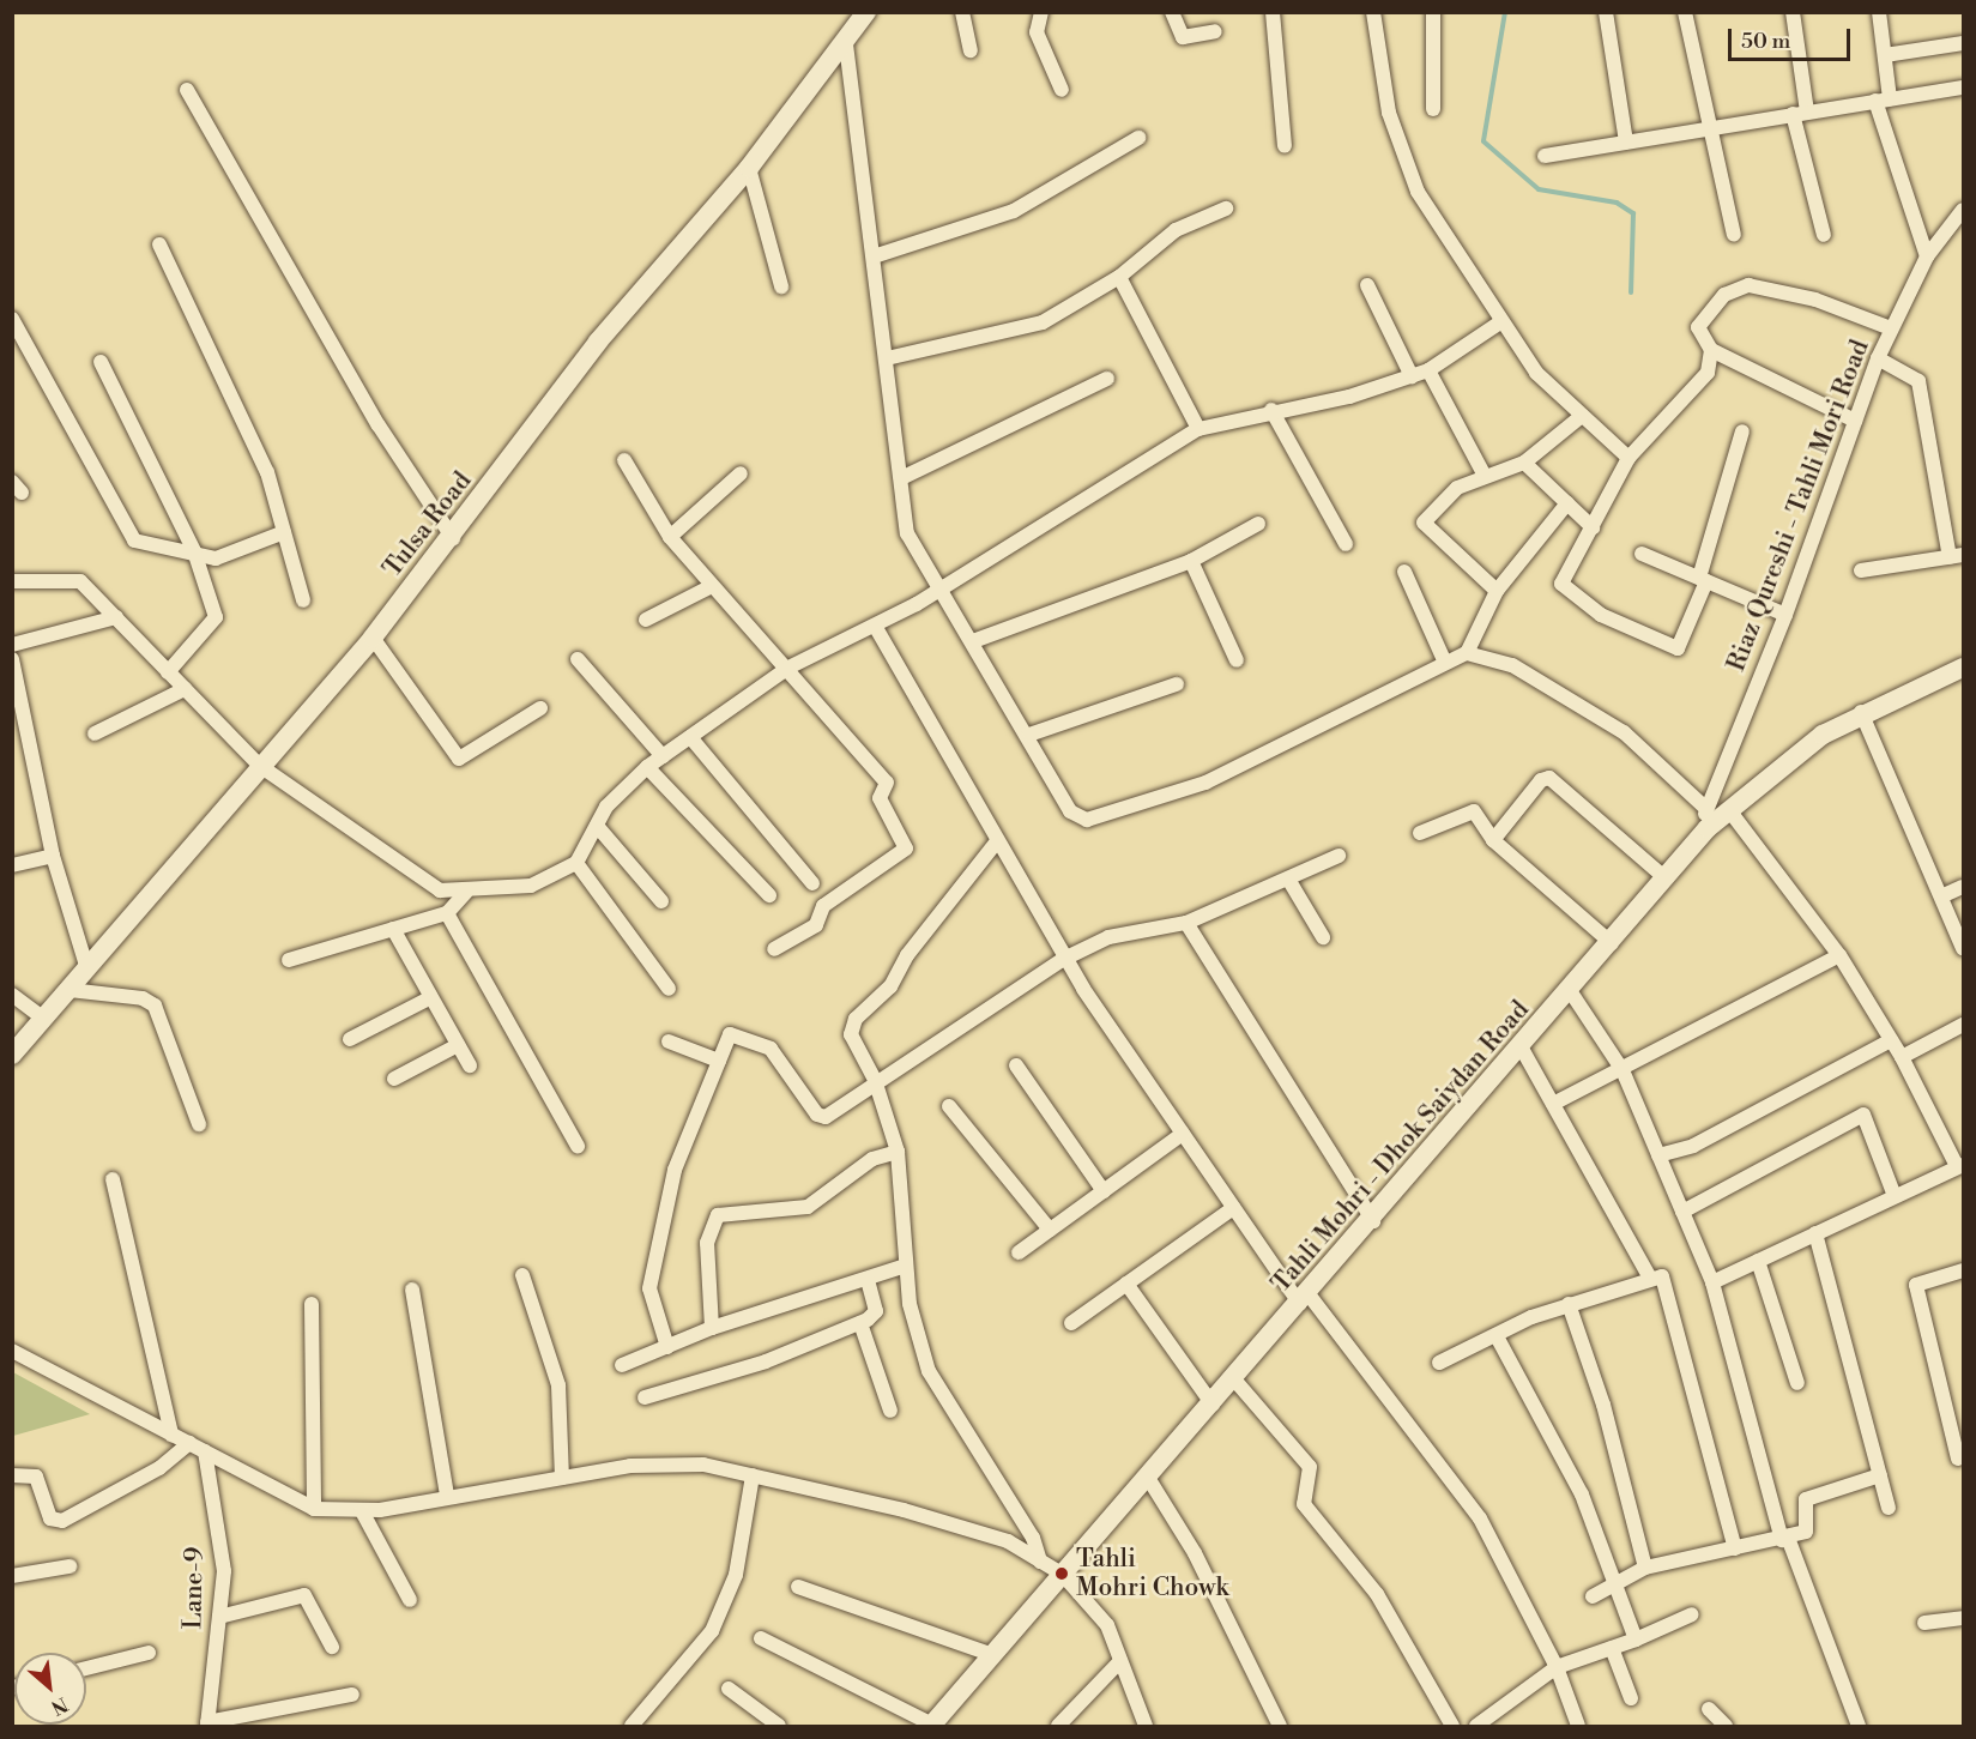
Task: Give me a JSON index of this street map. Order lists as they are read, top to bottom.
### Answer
{
  "streets": {
    "street": [
      "Riaz Qureshi - Tahli Mori Road",
      "Tulsa Road",
      "Tahli Mohri - Dhok Saiydan Road",
      "Lane-9"
    ]
  },
  "places": ["Tahli Mohri Chowk"],
  "scale_bar": "50 m",
  "north": "bottom right"
}
